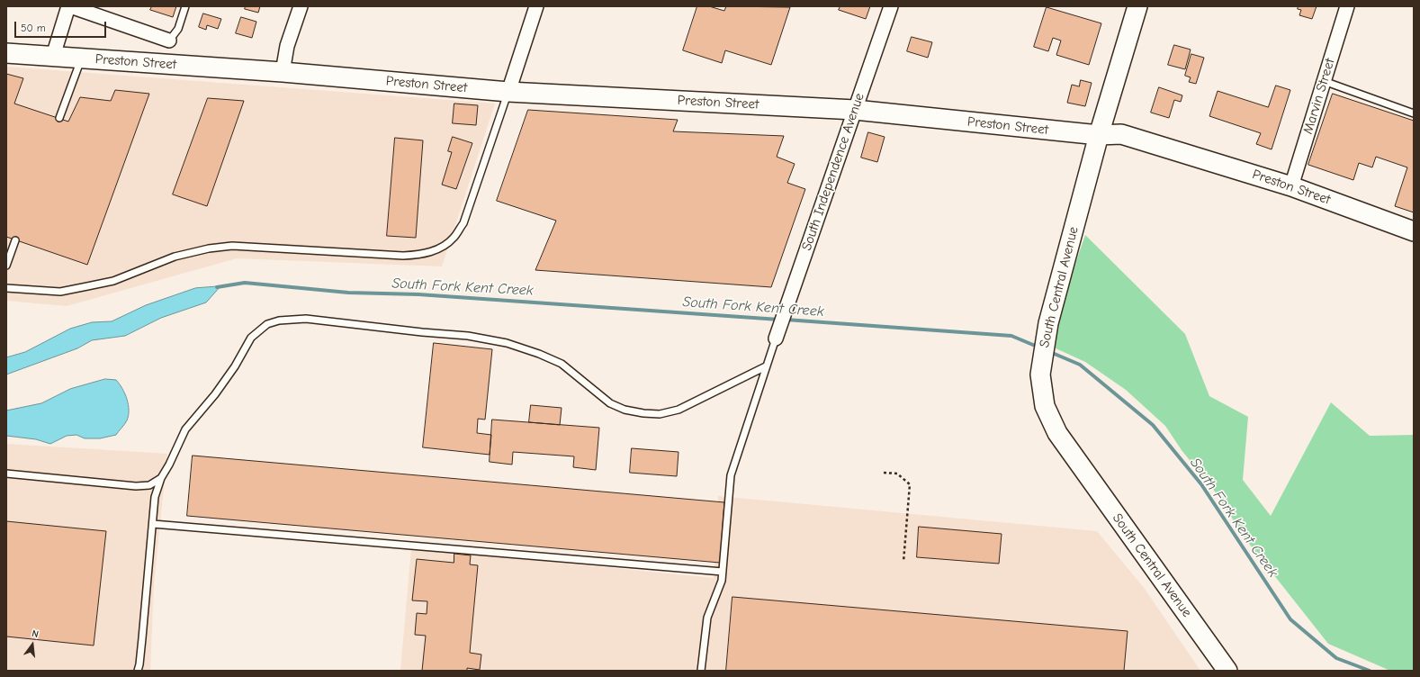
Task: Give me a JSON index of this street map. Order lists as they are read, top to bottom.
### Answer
{
  "streets": {
    "street": [
      "Preston Street",
      "Marvin Street",
      "South Independence Avenue",
      "South Central Avenue"
    ]
  },
  "crossings": [
    ["Preston Street", "Marvin Street"],
    ["Preston Street", "South Independence Avenue"],
    ["Preston Street", "South Central Avenue"]
  ],
  "water": ["South Fork Kent Creek"],
  "scale_bar": "50 m",
  "north": "top"
}
